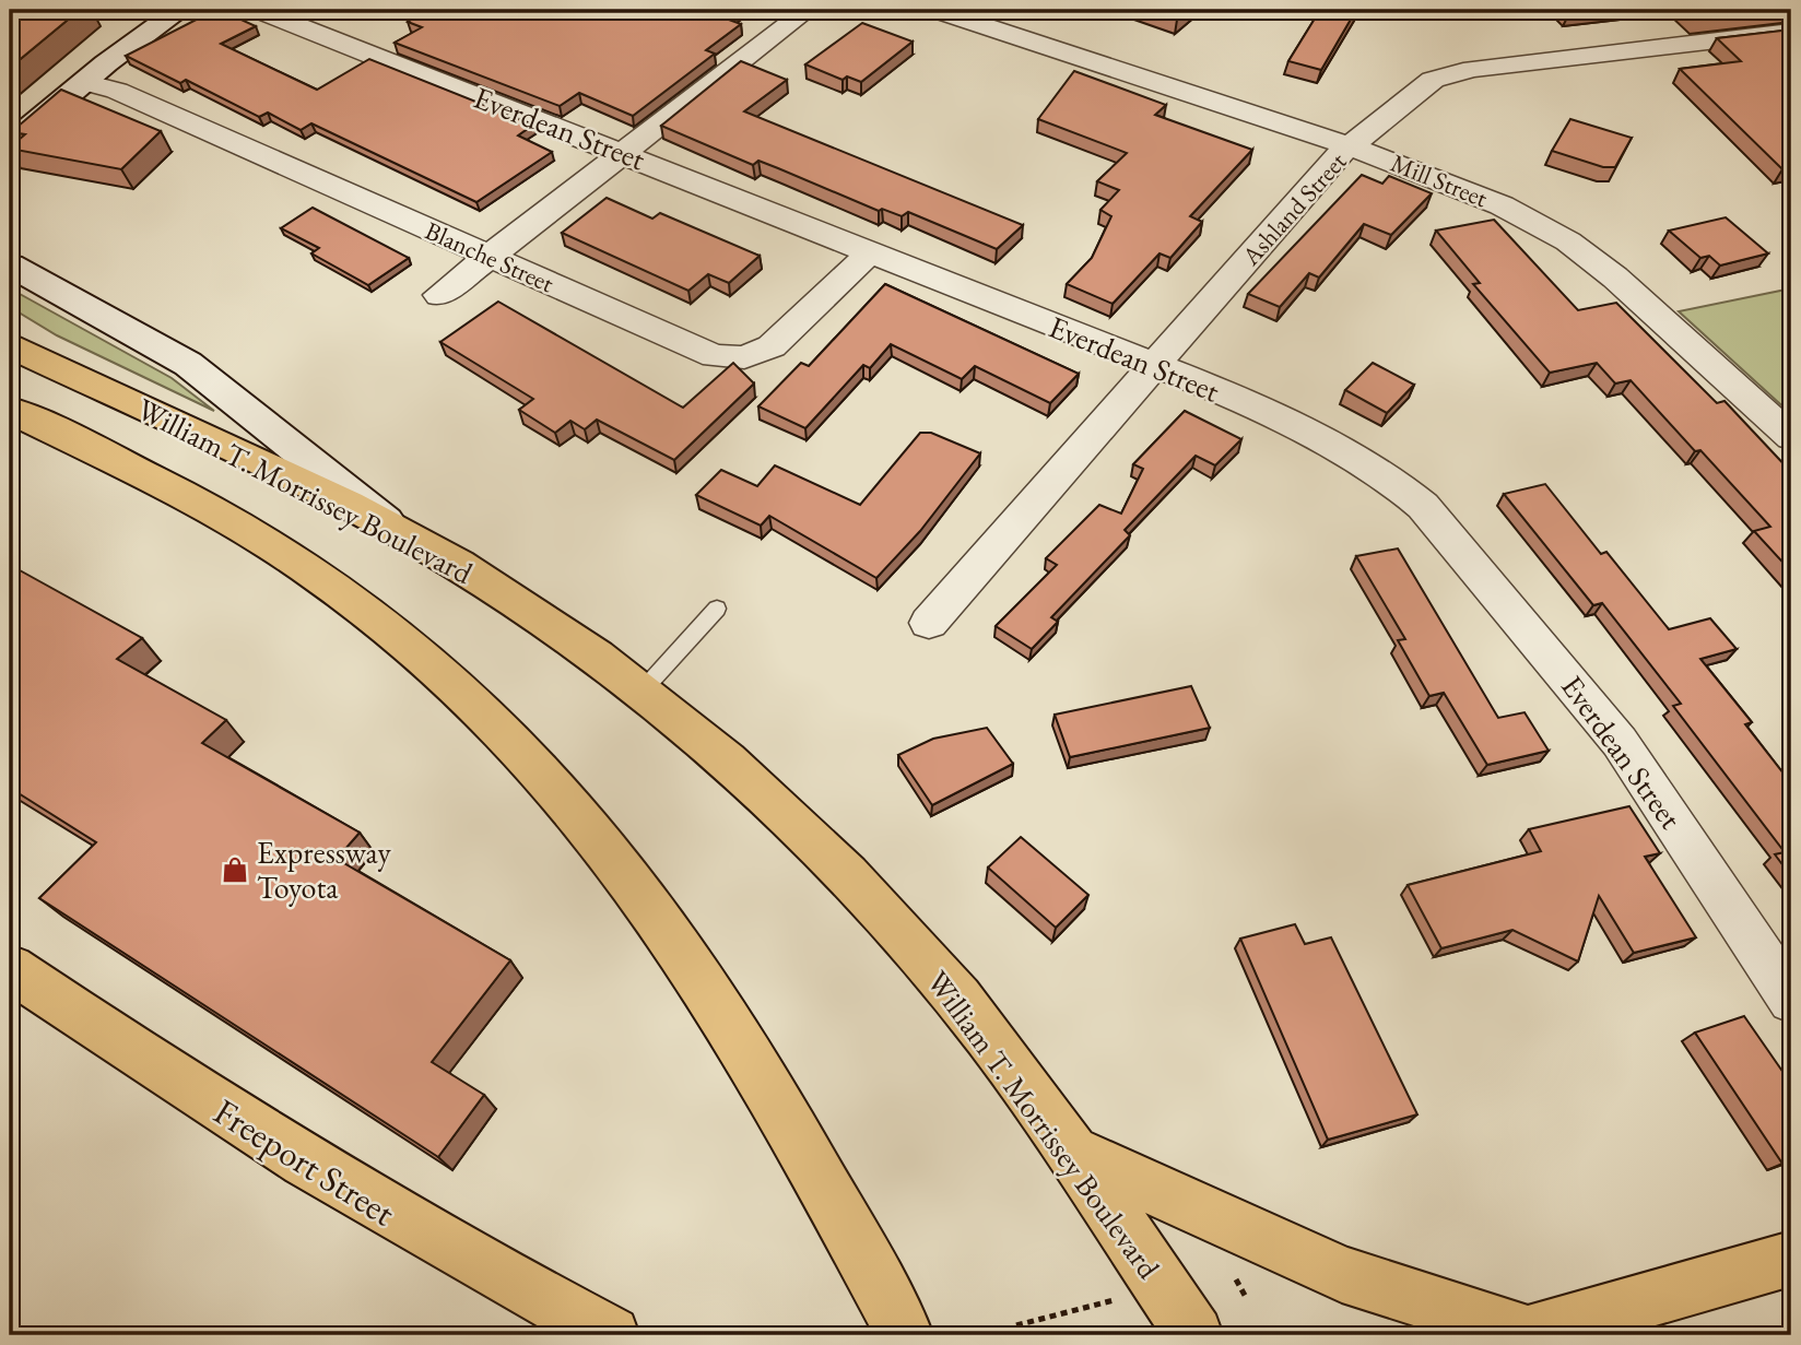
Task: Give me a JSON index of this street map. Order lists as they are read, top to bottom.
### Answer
{
  "streets": {
    "main road": ["William T. Morrissey Boulevard", "Freeport Street"],
    "street": [
      "Everdean Street",
      "Mill Street",
      "Ashland Street",
      "Blanche Street"
    ]
  },
  "crossings": [
    ["Everdean Street", "Ashland Street"],
    ["Everdean Street", "Blanche Street"],
    ["Mill Street", "Ashland Street"]
  ],
  "places": {
    "shop": ["Expressway Toyota"]
  }
}
